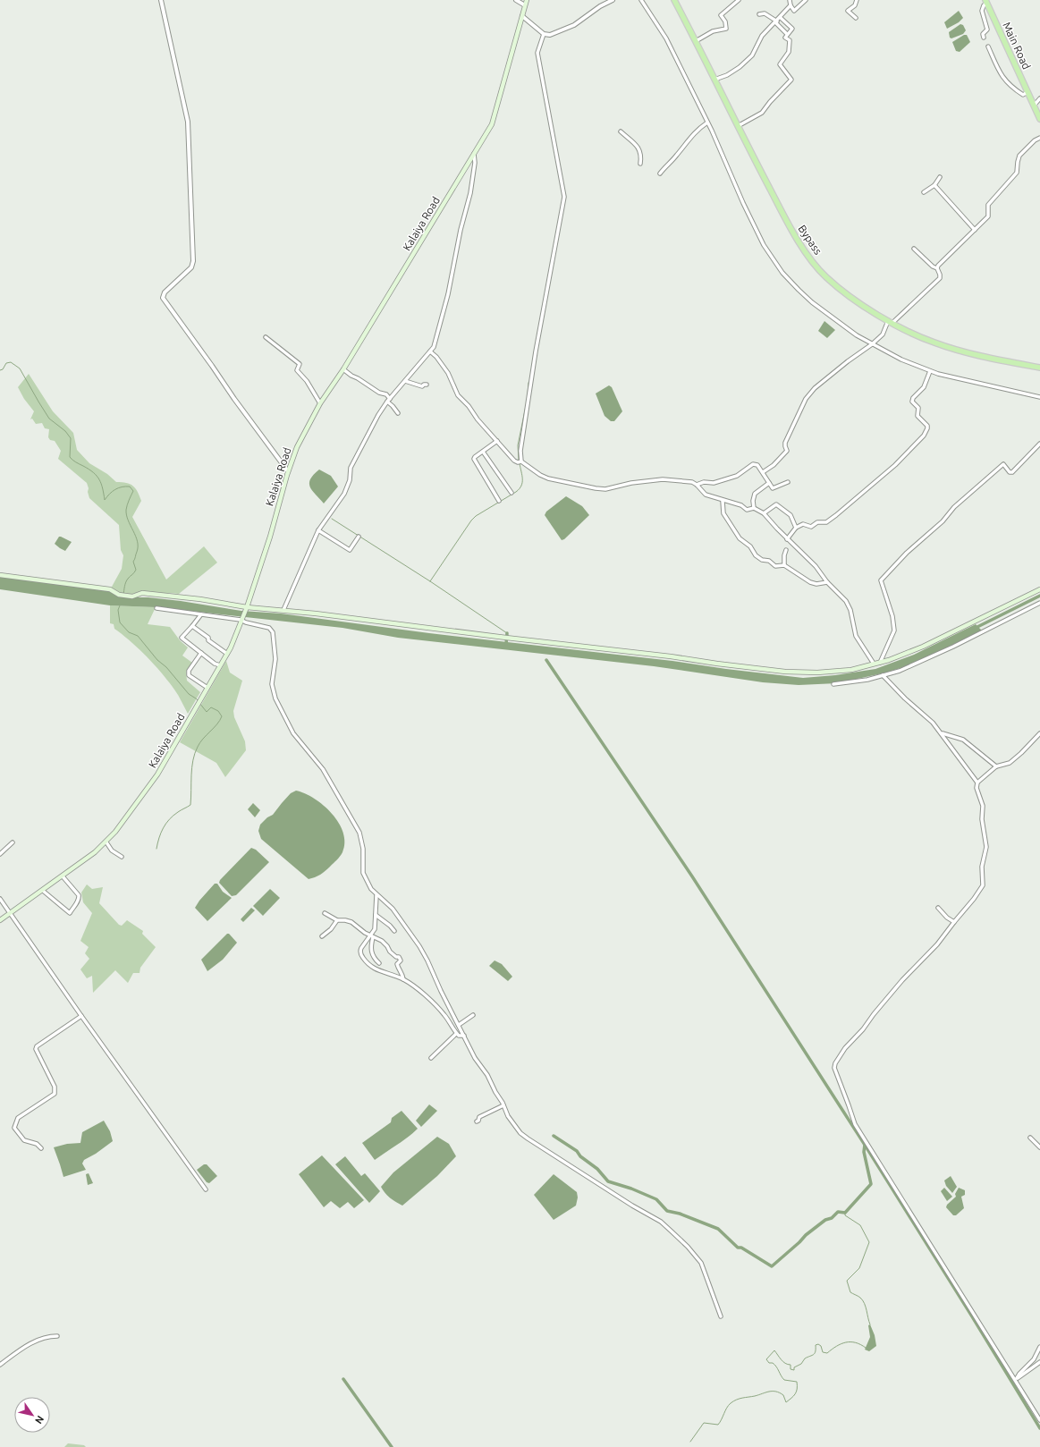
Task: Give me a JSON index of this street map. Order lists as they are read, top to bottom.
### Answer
{
  "streets": {
    "main road": ["Main Road", "Kalaiya Road", "Bypass"]
  },
  "north": "bottom right"
}
